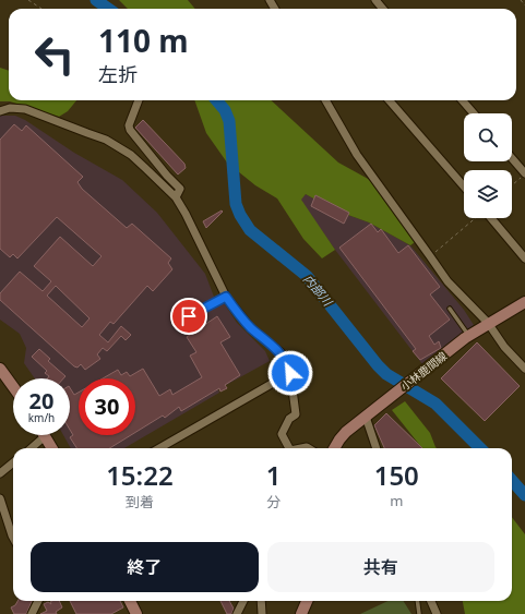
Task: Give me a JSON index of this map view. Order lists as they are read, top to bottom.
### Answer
{
  "streets": {
    "main road": ["小林鹿間線"]
  },
  "water": ["内部川"],
  "page": {
    "turn": ["110 m", "左折"],
    "speed": "20 km/h",
    "limit": "30",
    "eta": [
      "15:22",
      "到着",
      "1",
      "分",
      "150",
      "m"
    ],
    "buttons": ["終了", "共有"]
  }
}
